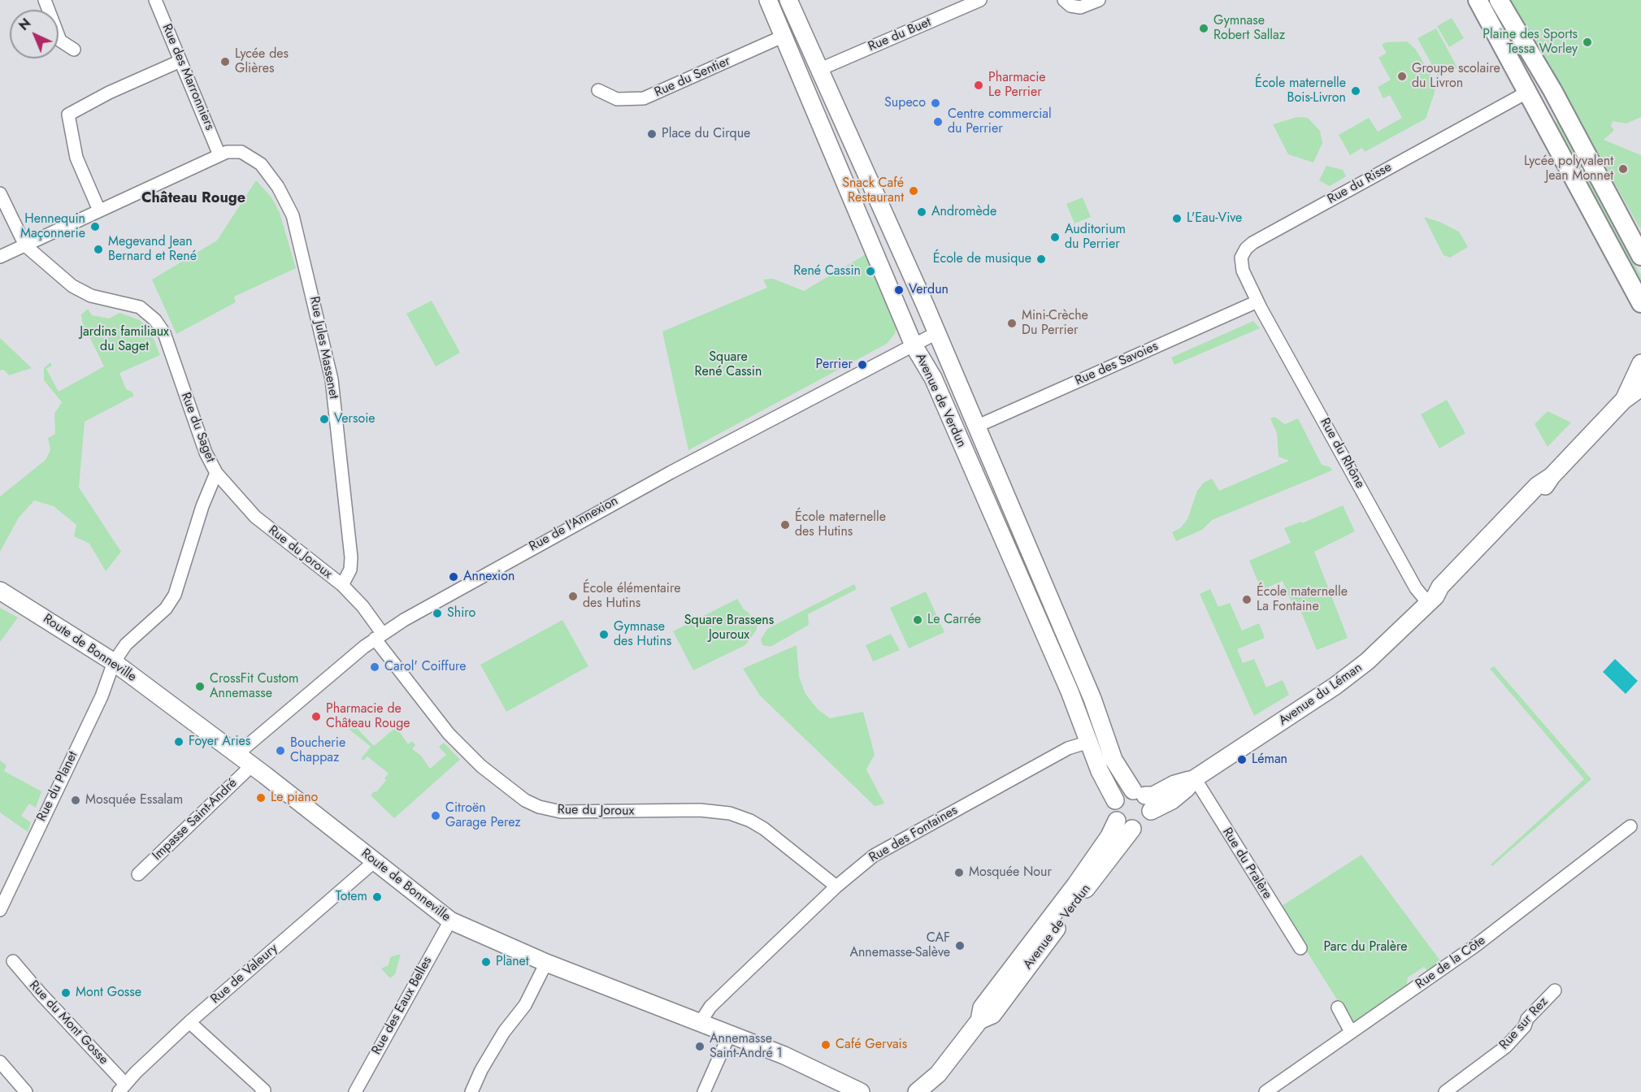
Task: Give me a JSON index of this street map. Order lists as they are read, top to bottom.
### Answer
{
  "streets": {
    "street": [
      "Rue du Buet",
      "Rue des Marronniers",
      "Rue du Sentier",
      "Rue du Risse",
      "Rue Jules Massenet",
      "Rue des Savoies",
      "Avenue de Verdun",
      "Rue du Saget",
      "Rue du Rhône",
      "Rue de l'Annexion",
      "Rue du Joroux",
      "Route de Bonneville",
      "Avenue du Léman",
      "Rue du Planet",
      "Impasse Saint-André",
      "Rue des Fontaines",
      "Rue du Pralère",
      "Rue de la Côte",
      "Rue de Valeury",
      "Rue des Eaux Belles",
      "Rue du Mont Gosse",
      "Rue sur Rez"
    ]
  },
  "crossings": [
    ["Rue du Buet", "Avenue de Verdun"],
    ["Rue des Marronniers", "Rue Jules Massenet"],
    ["Rue du Sentier", "Avenue de Verdun"],
    ["Rue du Risse", "Rue des Savoies"],
    ["Rue du Risse", "Rue du Rhône"],
    ["Rue Jules Massenet", "Rue du Joroux"],
    ["Rue des Savoies", "Avenue de Verdun"],
    ["Rue des Savoies", "Rue du Rhône"],
    ["Avenue de Verdun", "Rue de l'Annexion"],
    ["Avenue de Verdun", "Avenue du Léman"],
    ["Avenue de Verdun", "Rue des Fontaines"],
    ["Rue du Saget", "Rue du Joroux"],
    ["Rue du Saget", "Route de Bonneville"],
    ["Rue du Saget", "Rue du Planet"],
    ["Rue du Rhône", "Avenue du Léman"],
    ["Rue de l'Annexion", "Rue du Joroux"],
    ["Rue de l'Annexion", "Route de Bonneville"],
    ["Rue du Joroux", "Rue des Fontaines"],
    ["Route de Bonneville", "Rue du Planet"],
    ["Route de Bonneville", "Impasse Saint-André"],
    ["Route de Bonneville", "Rue des Fontaines"],
    ["Route de Bonneville", "Rue de Valeury"],
    ["Route de Bonneville", "Rue des Eaux Belles"],
    ["Avenue du Léman", "Rue du Pralère"],
    ["Rue de Valeury", "Rue du Mont Gosse"]
  ],
  "districts": ["Château Rouge"],
  "parks": [
    "Jardins familiaux du Saget",
    "Square René Cassin",
    "Square Brassens Jouroux",
    "Parc du Pralère"
  ],
  "places": [
    "Gymnase Robert Sallaz",
    "Plaine des Sports Tessa Worley",
    "Lycée des Glières",
    "Groupe scolaire du Livron",
    "Pharmacie Le Perrier",
    "École maternelle Bois-Livron",
    "Supeco",
    "Centre commercial du Perrier",
    "Place du Cirque",
    "Lycée polyvalent Jean Monnet",
    "Snack Café Restaurant",
    "Andromède",
    "L'Eau-Vive",
    "Hennequin Maçonnerie",
    "Auditorium du Perrier",
    "Megevand Jean Bernard et René",
    "École de musique",
    "René Cassin",
    "Verdun",
    "Mini-Crèche Du Perrier",
    "Perrier",
    "Versoie",
    "École maternelle des Hutins",
    "Annexion",
    "École élémentaire des Hutins",
    "École maternelle La Fontaine",
    "Shiro",
    "Le Carrée",
    "Gymnase des Hutins",
    "Carol' Coiffure",
    "CrossFit Custom Annemasse",
    "Pharmacie de Château Rouge",
    "Foyer Aries",
    "Boucherie Chappaz",
    "Léman",
    "Le piano",
    "Mosquée Essalam",
    "Citroën Garage Perez",
    "Mosquée Nour",
    "Totem",
    "CAF Annemasse-Salève",
    "Planet",
    "Mont Gosse",
    "Café Gervais",
    "Annemasse Saint-André 1"
  ],
  "north": "top left"
}
